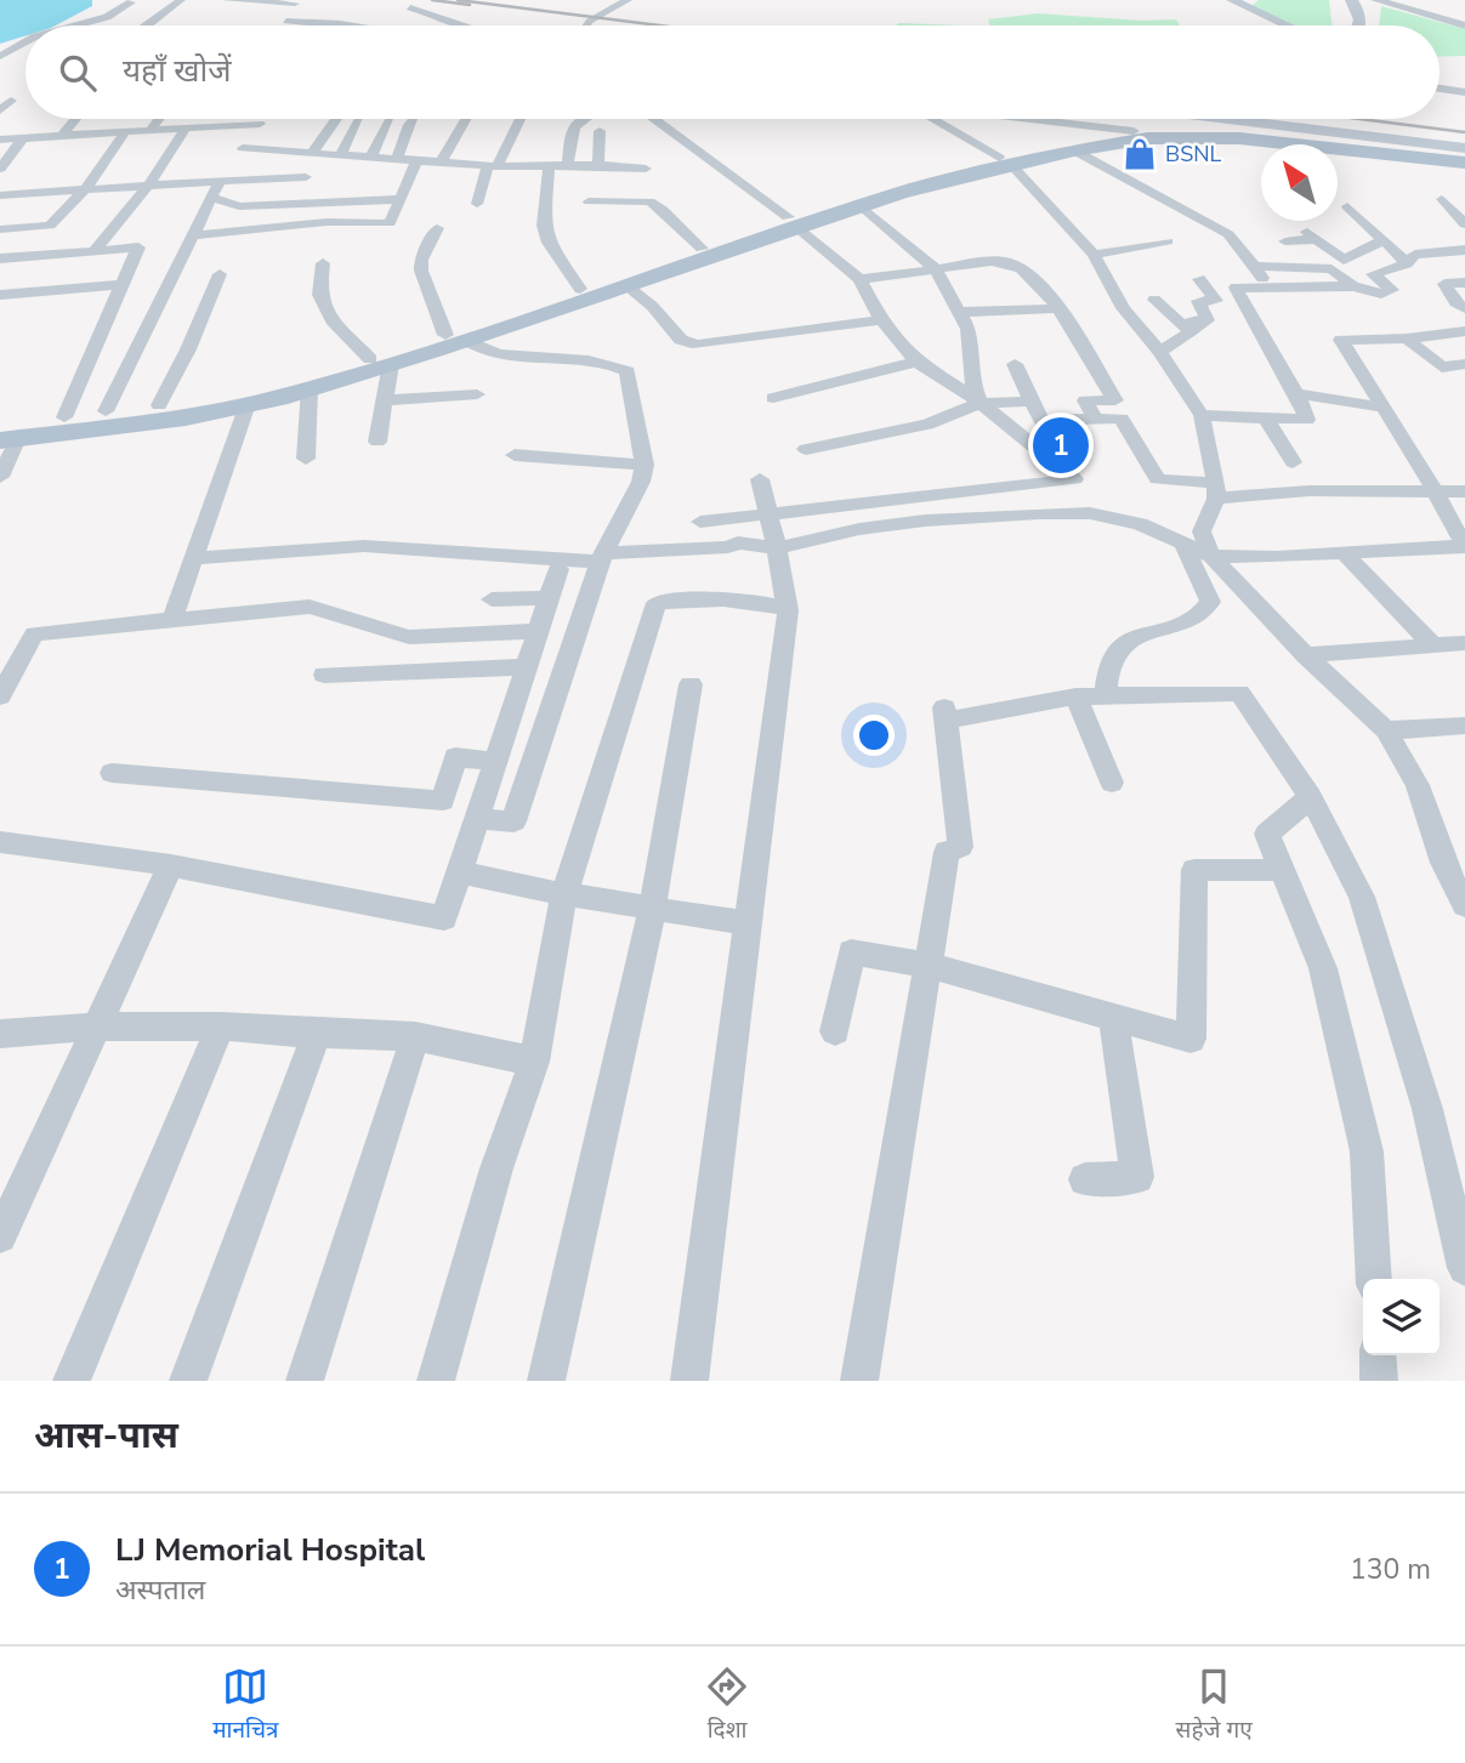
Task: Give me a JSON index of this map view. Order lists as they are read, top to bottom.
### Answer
{
  "places": {
    "shop": ["BSNL"]
  },
  "north": "top left",
  "page": {
    "search": "यहाँ खोजें",
    "pins": "1",
    "heading": "आस-पास",
    "list": [
      {
        "mark": "1",
        "name": "LJ Memorial Hospital",
        "note": "अस्पताल",
        "value": "130 m"
      }
    ],
    "nav": ["मानचित्र", "दिशा", "सहेजे गए"]
  }
}
